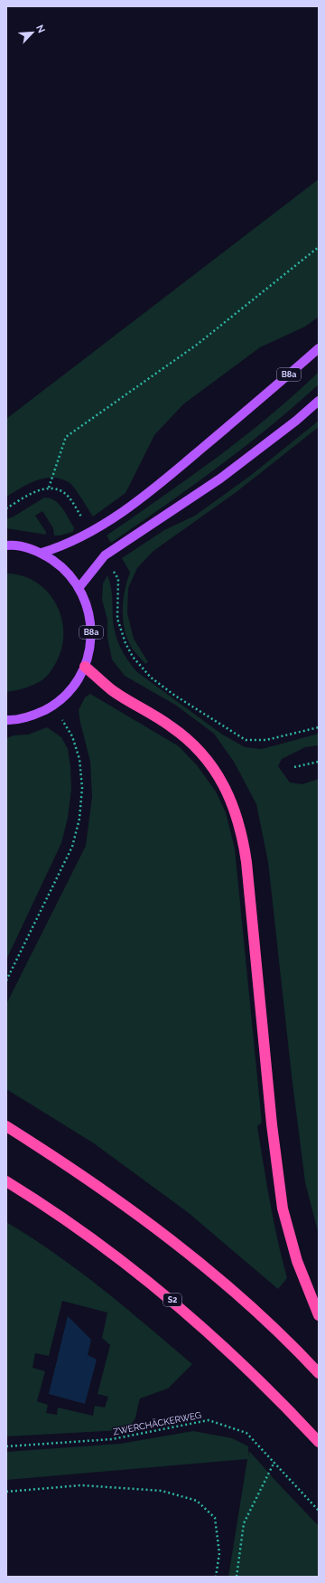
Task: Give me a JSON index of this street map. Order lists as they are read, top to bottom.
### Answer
{
  "streets": {
    "highway": ["S2"],
    "main road": ["B8a"],
    "path": ["ZWERCHÄCKERWEG"]
  },
  "north": "top right"
}
